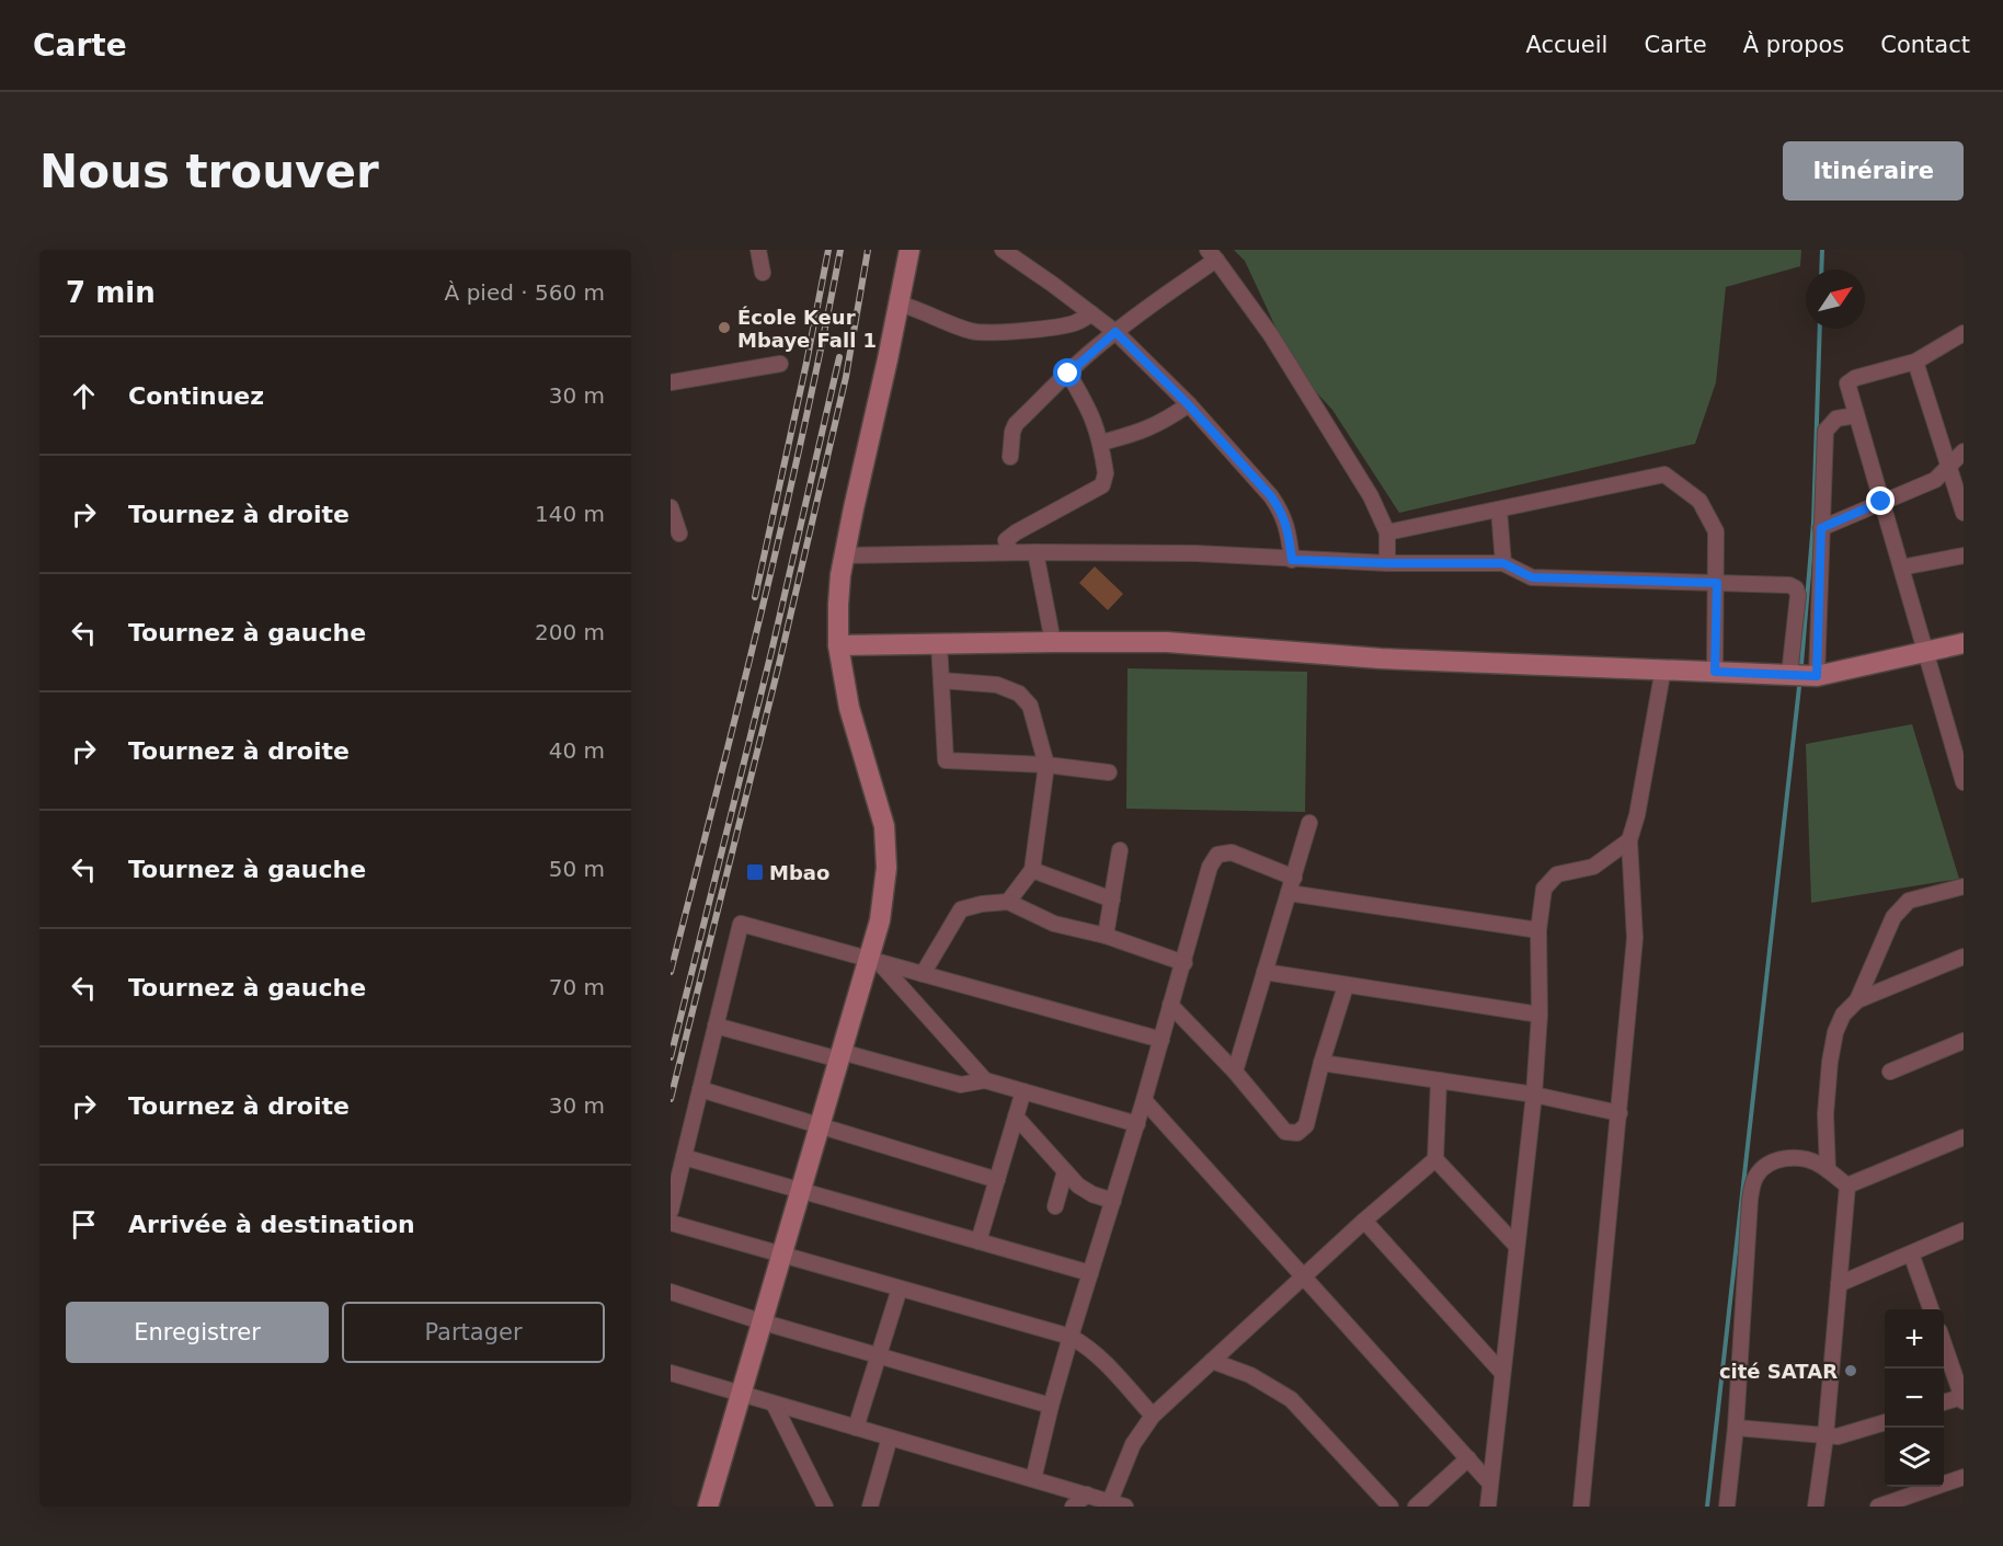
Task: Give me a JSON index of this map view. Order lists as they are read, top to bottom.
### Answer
{
  "places": {
    "other": ["École Keur Mbaye Fall 1", "cité SATAR"],
    "transit": ["Mbao"]
  },
  "north": "top right",
  "page": {
    "header": "Carte",
    "nav": [
      "Accueil",
      "Carte",
      "À propos",
      "Contact"
    ],
    "buttons": [
      "Itinéraire",
      ["Enregistrer", "Partager"]
    ],
    "title": "Nous trouver",
    "heading": ["7 min", "À pied · 560 m"],
    "list": [
      ["Continuez", "30 m"],
      ["Tournez à droite", "140 m"],
      ["Tournez à gauche", "200 m"],
      ["Tournez à droite", "40 m"],
      ["Tournez à gauche", "50 m"],
      ["Tournez à gauche", "70 m"],
      ["Tournez à droite", "30 m"],
      "Arrivée à destination"
    ],
    "map_buttons": ["+", "−"]
  }
}
